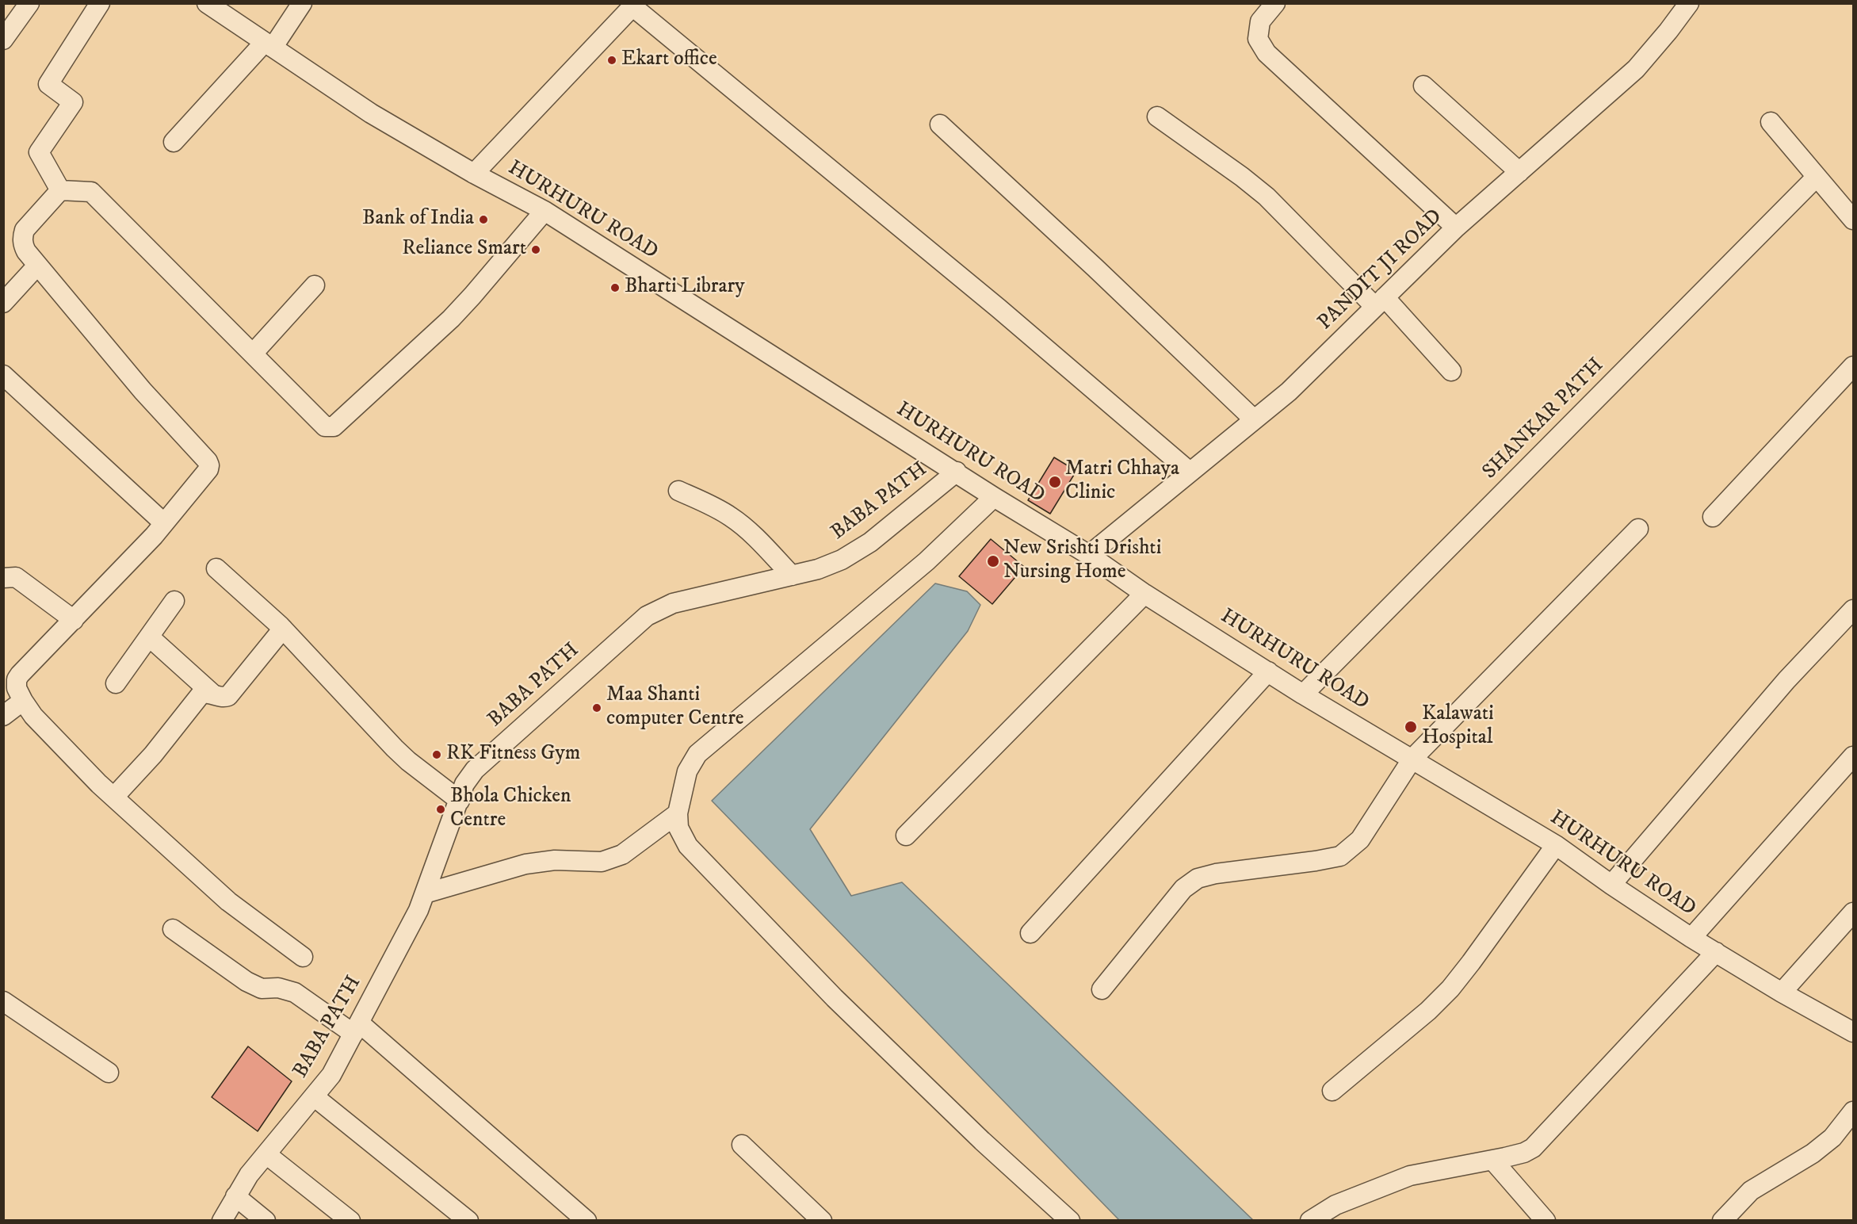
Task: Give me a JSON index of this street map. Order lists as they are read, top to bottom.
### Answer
{
  "streets": {
    "street": [
      "HURHURU ROAD",
      "PANDIT JI ROAD",
      "SHANKAR PATH",
      "BABA PATH"
    ]
  },
  "crossings": [
    ["HURHURU ROAD", "PANDIT JI ROAD"],
    ["HURHURU ROAD", "SHANKAR PATH"],
    ["HURHURU ROAD", "BABA PATH"]
  ],
  "places": [
    "Ekart office",
    "Bank of India",
    "Reliance Smart",
    "Bharti Library",
    "Matri Chhaya Clinic",
    "New Srishti Drishti Nursing Home",
    "Maa Shanti computer Centre",
    "Kalawati Hospital",
    "RK Fitness Gym",
    "Bhola Chicken Centre"
  ]
}
